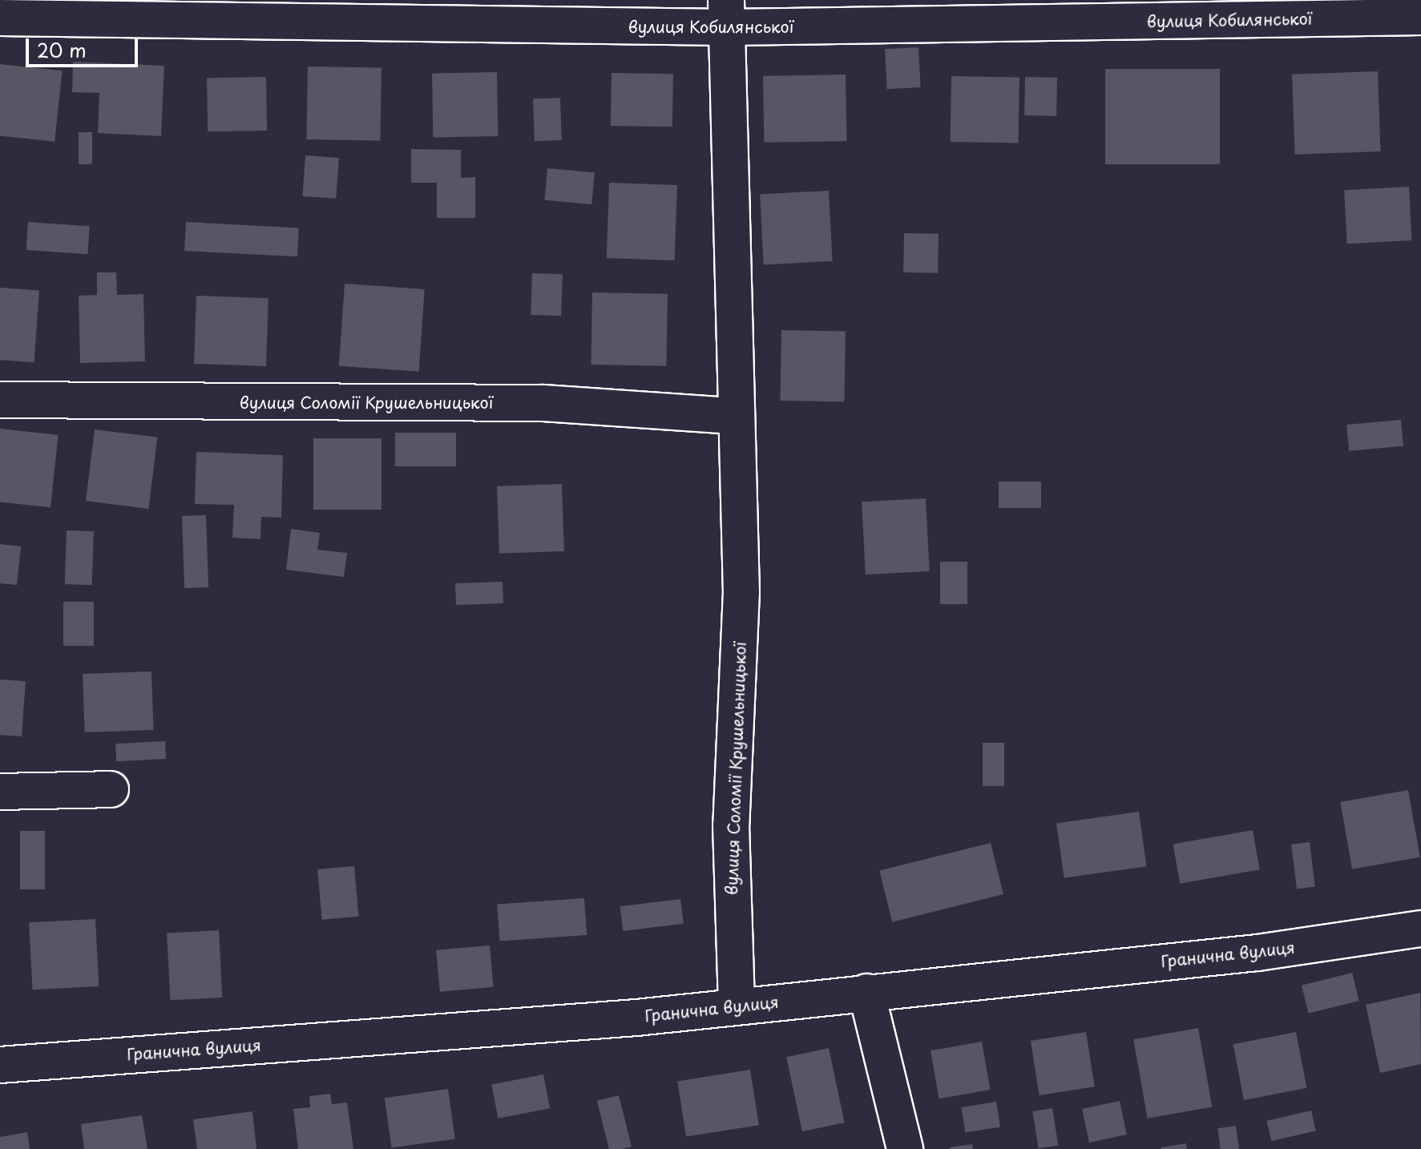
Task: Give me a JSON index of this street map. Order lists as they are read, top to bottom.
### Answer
{
  "streets": {
    "street": ["вулиця Кобилянської", "вулиця Соломії Крушельницької", "Гранична вулиця"]
  },
  "crossings": [
    ["вулиця Кобилянської", "вулиця Соломії Крушельницької"],
    ["вулиця Соломії Крушельницької", "Гранична вулиця"]
  ],
  "scale_bar": "20 m"
}
